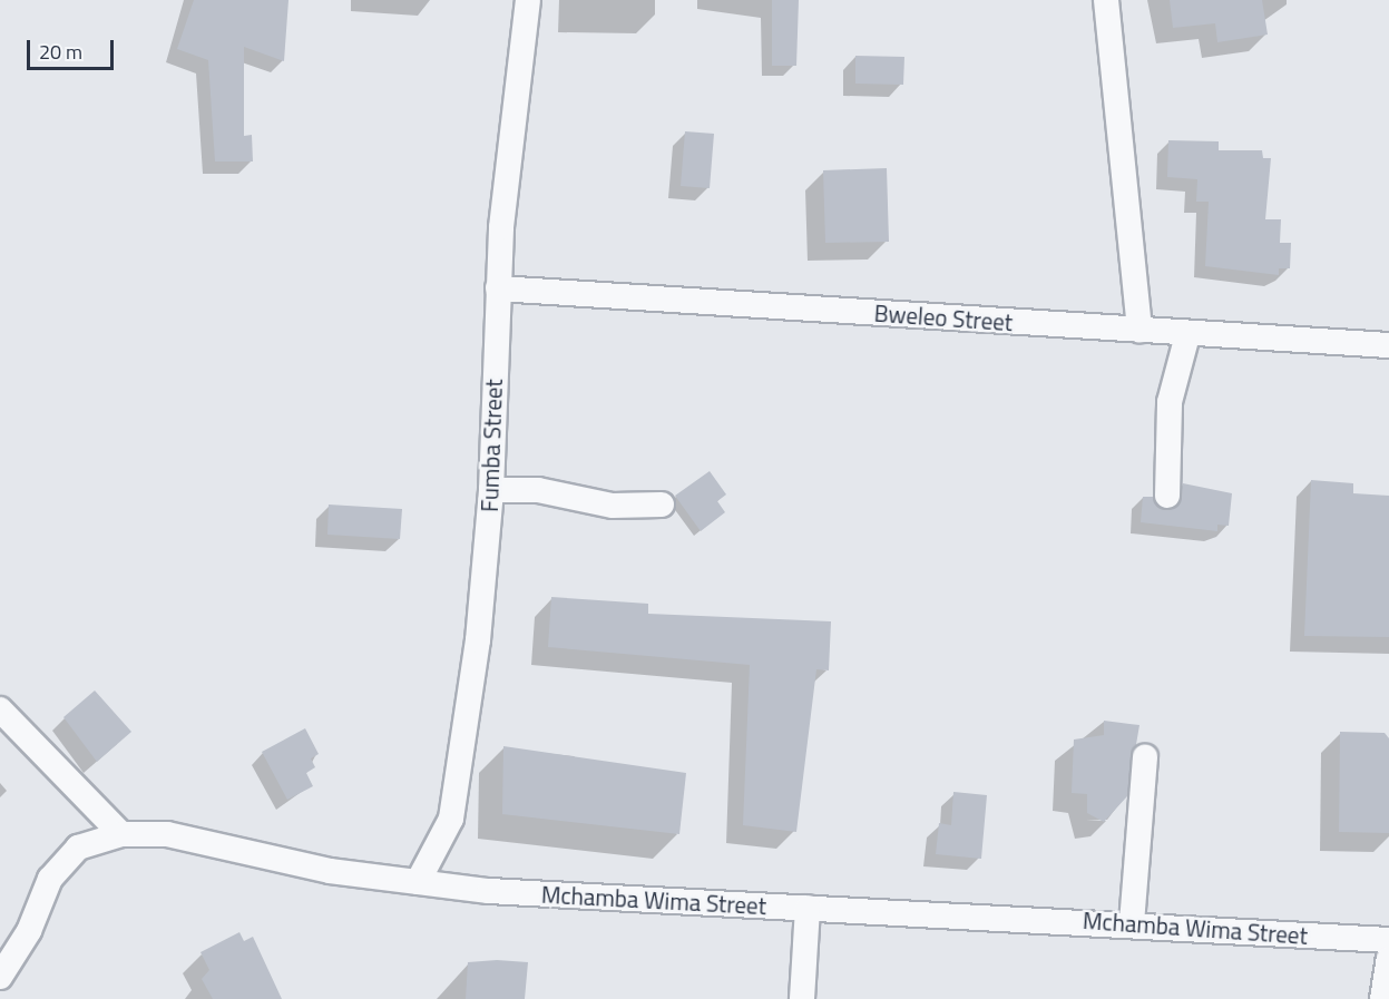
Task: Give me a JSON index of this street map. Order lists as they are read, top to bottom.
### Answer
{
  "streets": {
    "street": ["Bweleo Street", "Fumba Street", "Mchamba Wima Street"]
  },
  "crossings": [
    ["Bweleo Street", "Fumba Street"],
    ["Fumba Street", "Mchamba Wima Street"]
  ],
  "scale_bar": "20 m"
}
